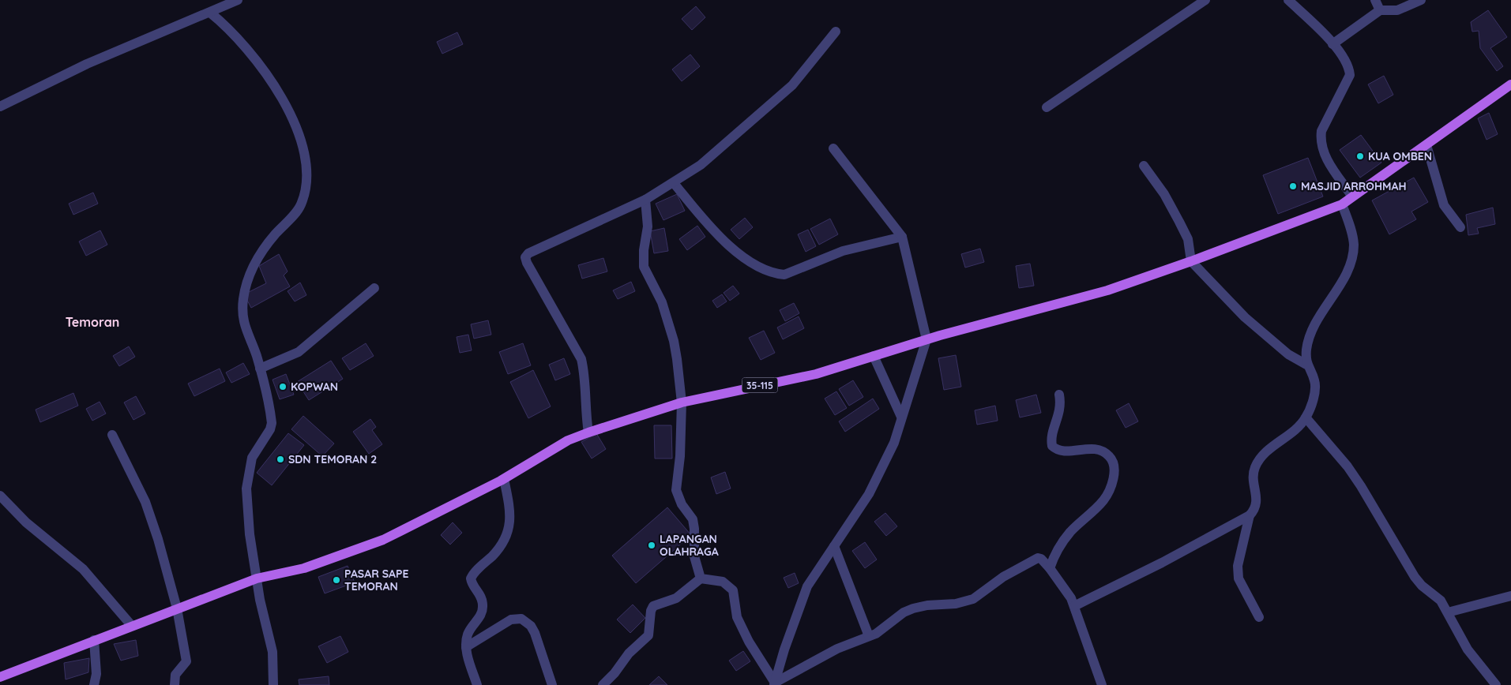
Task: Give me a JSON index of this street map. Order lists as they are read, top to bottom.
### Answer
{
  "streets": {
    "main road": ["35-115"]
  },
  "districts": ["Temoran"],
  "places": [
    "KUA OMBEN",
    "MASJID ARROHMAH",
    "KOPWAN",
    "SDN TEMORAN 2",
    "LAPANGAN OLAHRAGA",
    "PASAR SAPE TEMORAN"
  ]
}
